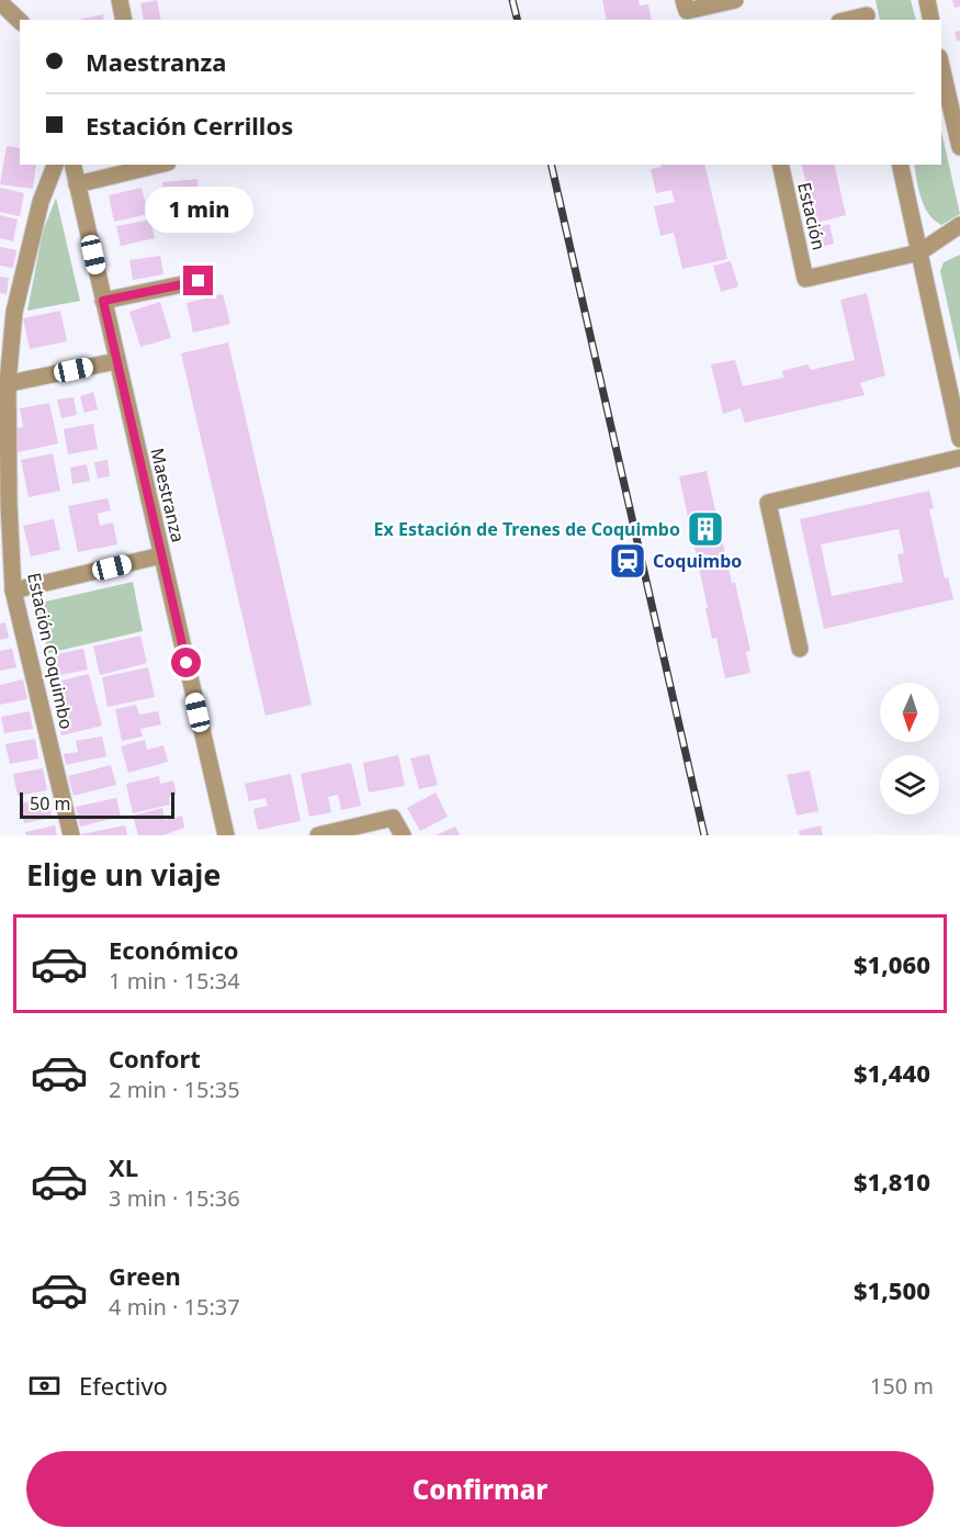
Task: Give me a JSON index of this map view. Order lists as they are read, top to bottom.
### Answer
{
  "streets": {
    "street": ["Estación", "Maestranza", "Estación Coquimbo"]
  },
  "places": {
    "building": ["Ex Estación de Trenes de Coquimbo"],
    "station": ["Coquimbo"]
  },
  "scale_bar": "50 m",
  "north": "bottom",
  "page": {
    "banner": ["Maestranza", "Estación Cerrillos"],
    "bubble": "1 min",
    "scale": "50 m",
    "heading": "Elige un viaje",
    "list": [
      {
        "name": "Económico",
        "note": "1 min · 15:34",
        "value": "$1,060"
      },
      {
        "name": "Confort",
        "note": "2 min · 15:35",
        "value": "$1,440"
      },
      {
        "name": "XL",
        "note": "3 min · 15:36",
        "value": "$1,810"
      },
      {
        "name": "Green",
        "note": "4 min · 15:37",
        "value": "$1,500"
      }
    ],
    "pay": ["Efectivo", "150 m"],
    "buttons": "Confirmar"
  }
}
